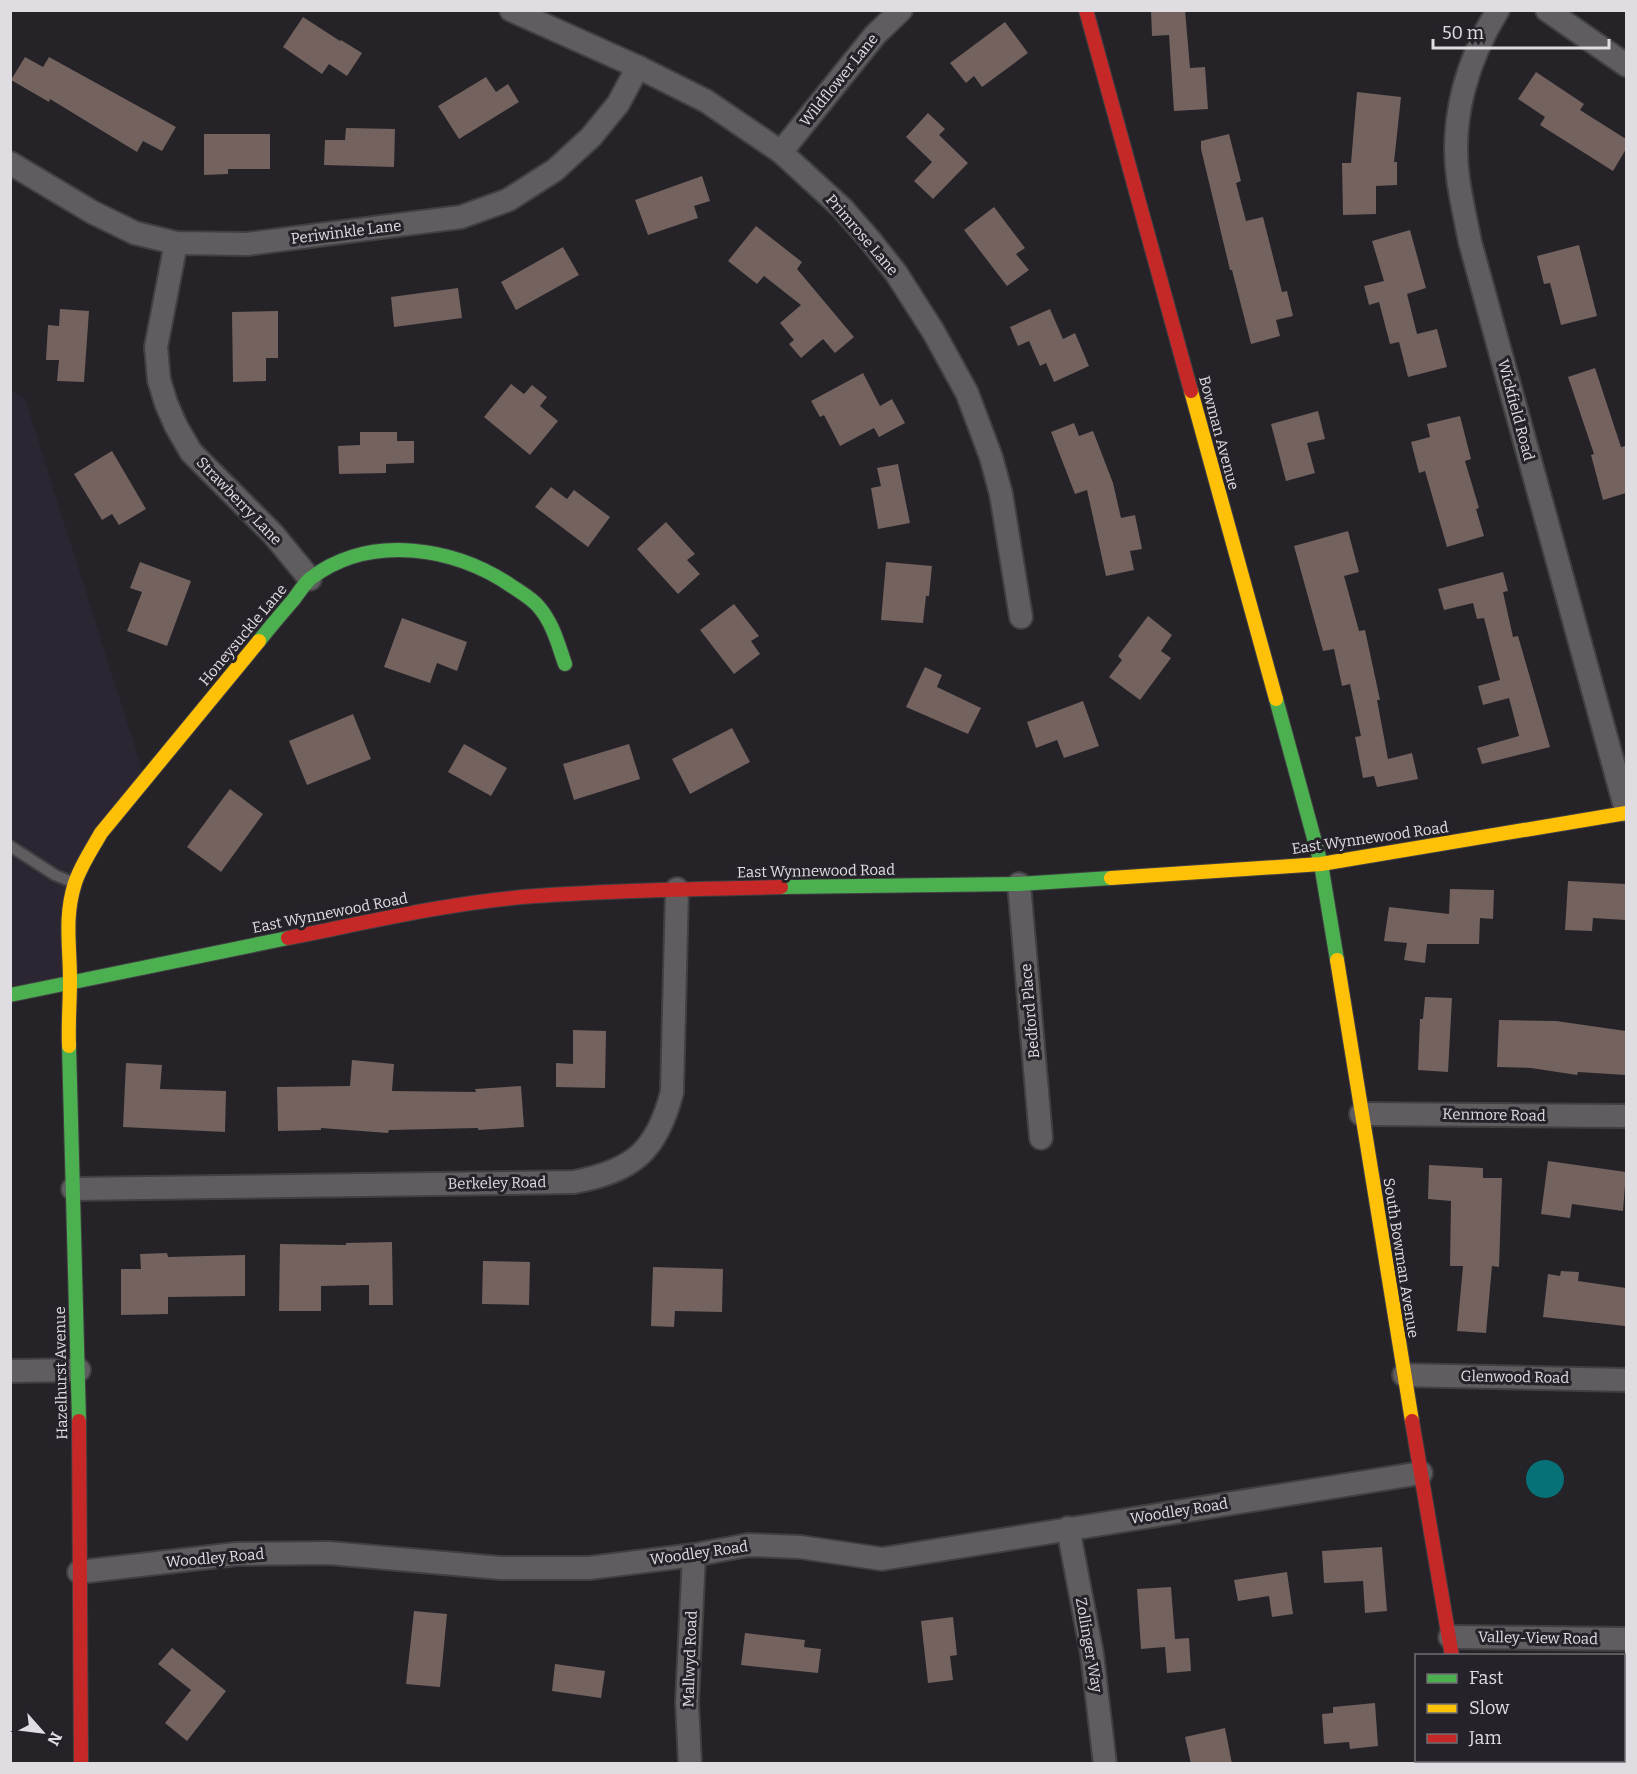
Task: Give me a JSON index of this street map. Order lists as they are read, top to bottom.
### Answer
{
  "streets": {
    "street": [
      "Wildflower Lane",
      "Periwinkle Lane",
      "Primrose Lane",
      "Wickfield Road",
      "Bowman Avenue",
      "Strawberry Lane",
      "Honeysuckle Lane",
      "East Wynnewood Road",
      "Bedford Place",
      "Kenmore Road",
      "Berkeley Road",
      "South Bowman Avenue",
      "Hazelhurst Avenue",
      "Glenwood Road",
      "Woodley Road",
      "Valley-View Road",
      "Zollinger Way",
      "Mallwyd Road"
    ]
  },
  "crossings": [
    ["Wildflower Lane", "Primrose Lane"],
    ["Periwinkle Lane", "Primrose Lane"],
    ["Periwinkle Lane", "Strawberry Lane"],
    ["Wickfield Road", "East Wynnewood Road"],
    ["Bowman Avenue", "East Wynnewood Road"],
    ["Bowman Avenue", "South Bowman Avenue"],
    ["Strawberry Lane", "Honeysuckle Lane"],
    ["Honeysuckle Lane", "East Wynnewood Road"],
    ["Honeysuckle Lane", "Hazelhurst Avenue"],
    ["East Wynnewood Road", "Bedford Place"],
    ["East Wynnewood Road", "Berkeley Road"],
    ["East Wynnewood Road", "South Bowman Avenue"],
    ["East Wynnewood Road", "Hazelhurst Avenue"],
    ["Kenmore Road", "South Bowman Avenue"],
    ["Berkeley Road", "Hazelhurst Avenue"],
    ["South Bowman Avenue", "Glenwood Road"],
    ["South Bowman Avenue", "Woodley Road"],
    ["South Bowman Avenue", "Valley-View Road"],
    ["Hazelhurst Avenue", "Woodley Road"],
    ["Woodley Road", "Zollinger Way"],
    ["Woodley Road", "Mallwyd Road"]
  ],
  "legend": ["Fast", "Slow", "Jam"],
  "scale_bar": "50 m",
  "north": "bottom right"
}
